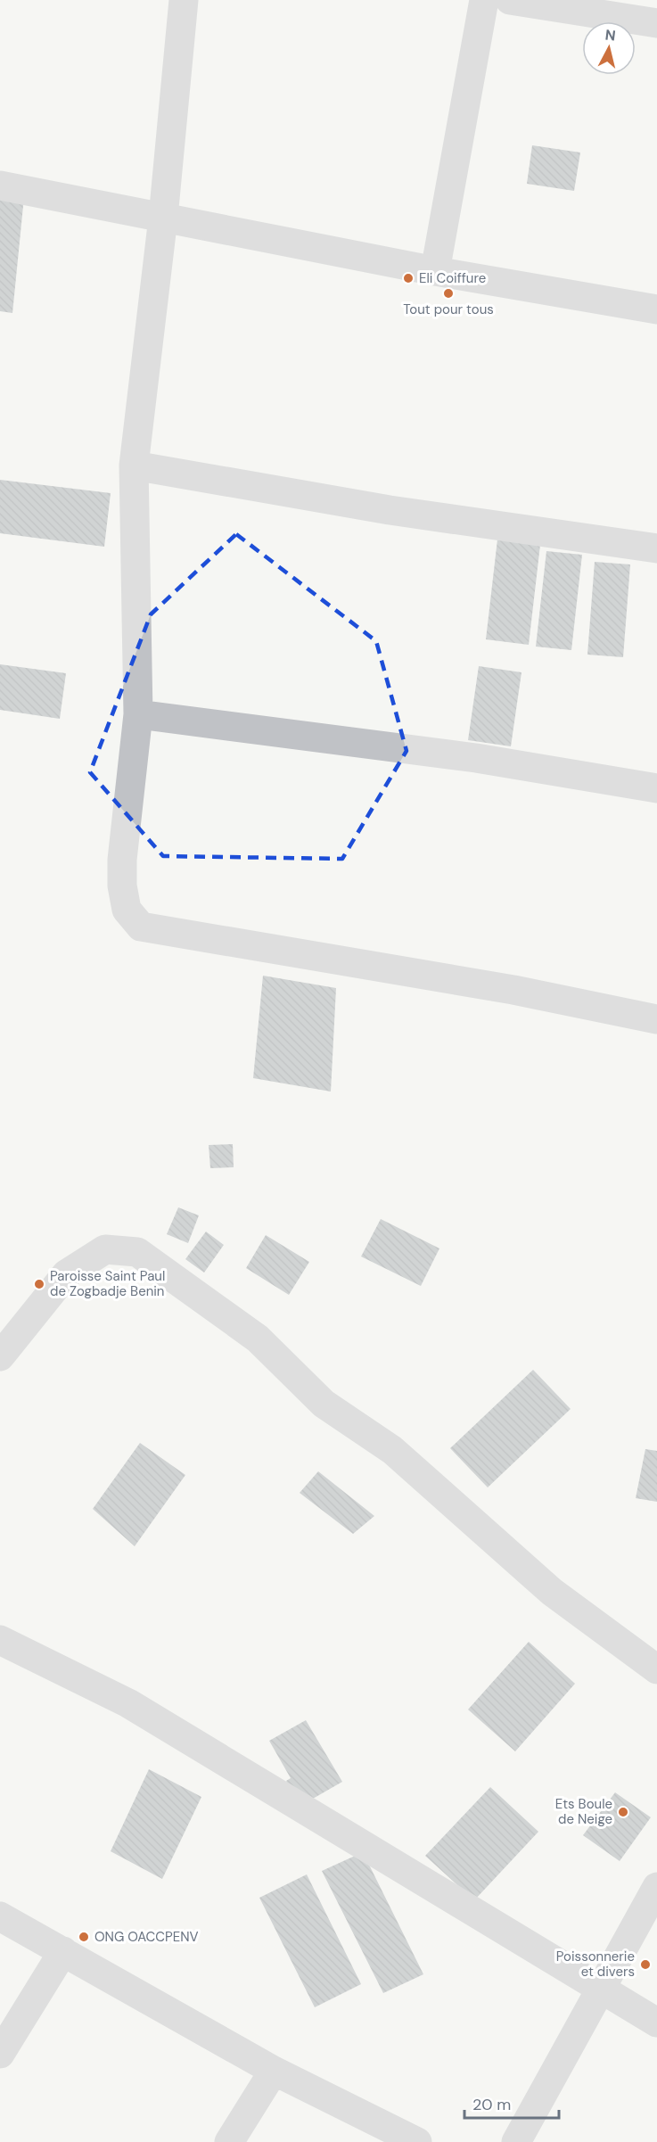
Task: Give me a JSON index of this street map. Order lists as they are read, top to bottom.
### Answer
{
  "places": [
    "Eli Coiffure",
    "Tout pour tous",
    "Paroisse Saint Paul de Zogbadje Benin",
    "Ets Boule de Neige",
    "ONG OACCPENV",
    "Poissonnerie et divers"
  ],
  "scale_bar": "20 m",
  "north": "top"
}
